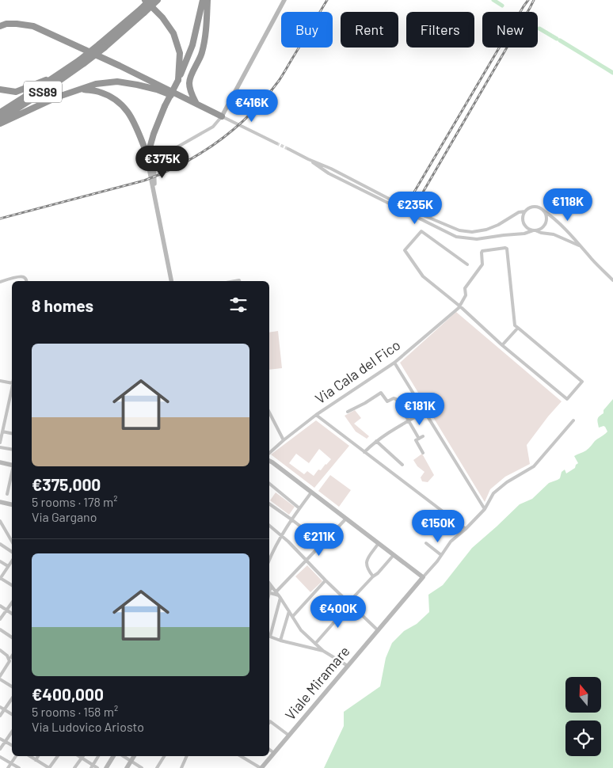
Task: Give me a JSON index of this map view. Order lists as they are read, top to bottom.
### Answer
{
  "streets": {
    "highway": ["SS89"],
    "street": ["Via Cala del Fico", "Viale Miramare"]
  },
  "north": "top",
  "page": {
    "chip": [
      "Buy",
      "Rent",
      "Filters",
      "New"
    ],
    "price": [
      "€416K",
      "€375K",
      "€118K",
      "€235K",
      "€181K",
      "€150K",
      "€211K",
      "€400K"
    ],
    "heading": "8 homes",
    "list": [
      {
        "name": "€375,000",
        "note": "5 rooms · 178 m² · Via Gargano"
      },
      {
        "name": "€400,000",
        "note": "5 rooms · 158 m² · Via Ludovico Ariosto"
      }
    ]
  }
}
